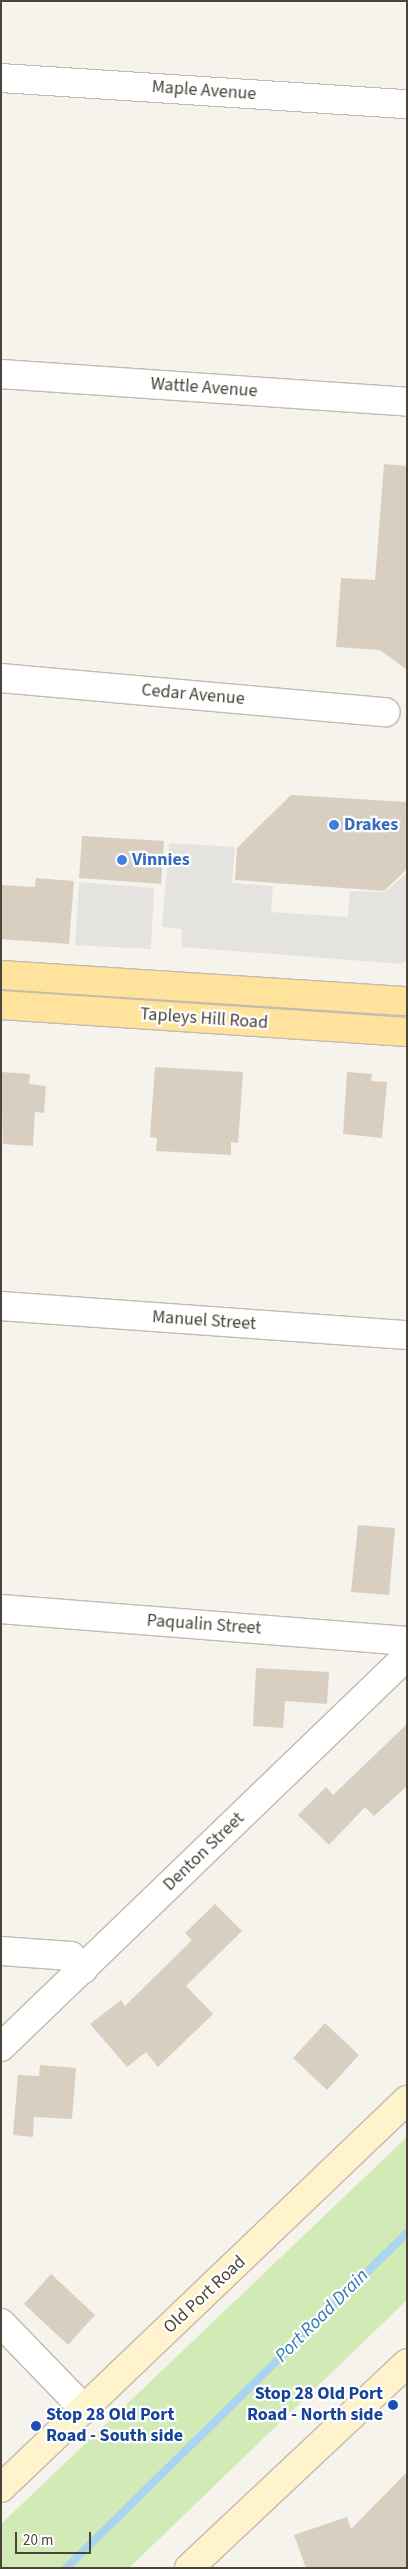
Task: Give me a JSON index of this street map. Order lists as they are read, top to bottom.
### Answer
{
  "streets": {
    "main road": ["Tapleys Hill Road", "Old Port Road"],
    "street": [
      "Maple Avenue",
      "Wattle Avenue",
      "Cedar Avenue",
      "Manuel Street",
      "Paqualin Street",
      "Denton Street"
    ]
  },
  "water": ["Port Road Drain"],
  "places": [
    "Drakes",
    "Vinnies",
    "Stop 28 Old Port Road - North side",
    "Stop 28 Old Port Road - South side"
  ],
  "scale_bar": "20 m"
}
